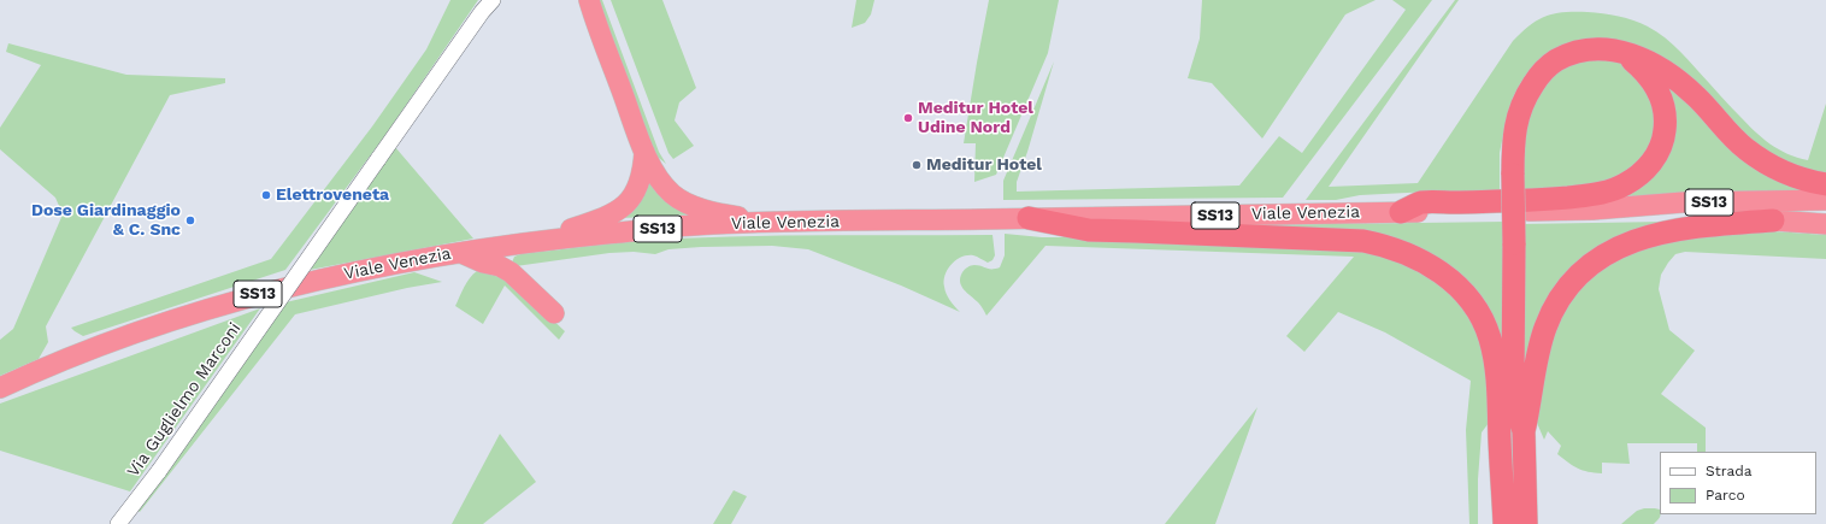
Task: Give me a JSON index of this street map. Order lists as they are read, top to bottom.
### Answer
{
  "streets": {
    "highway": ["SS13", "Viale Venezia"],
    "street": ["Via Guglielmo Marconi"]
  },
  "places": [
    "Meditur Hotel Udine Nord",
    "Meditur Hotel",
    "Elettroveneta",
    "Dose Giardinaggio & C. Snc"
  ],
  "legend": ["Strada", "Parco"]
}
